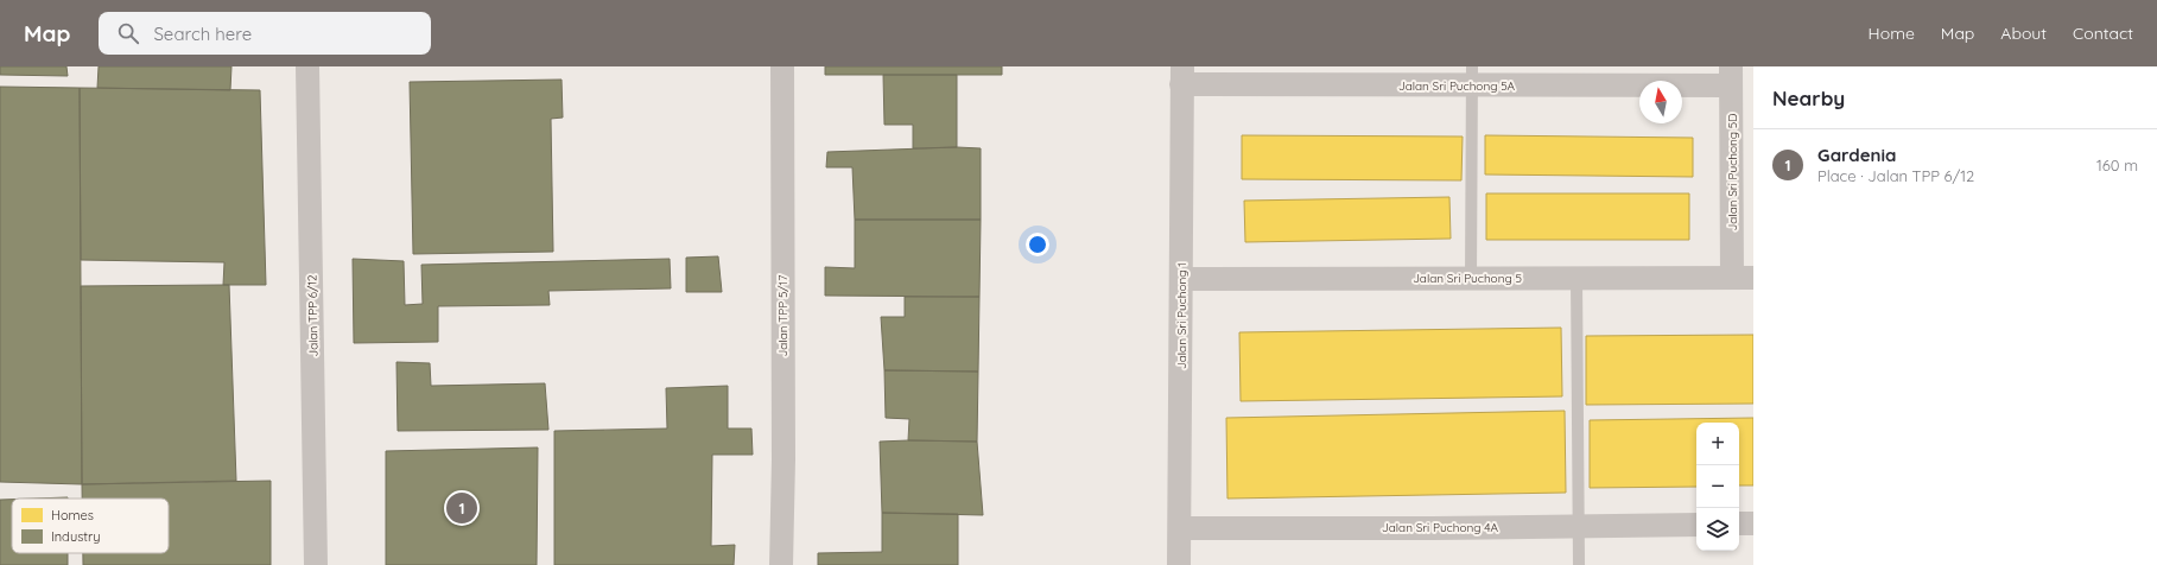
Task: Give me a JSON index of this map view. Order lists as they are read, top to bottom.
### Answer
{
  "streets": {
    "street": [
      "Jalan Sri Puchong 5A",
      "Jalan Sri Puchong 5D",
      "Jalan Sri Puchong 5",
      "Jalan TPP 6/12",
      "Jalan TPP 5/17",
      "Jalan Sri Puchong 1",
      "Jalan Sri Puchong 4A"
    ]
  },
  "crossings": [
    ["Jalan Sri Puchong 5A", "Jalan Sri Puchong 5D"],
    ["Jalan Sri Puchong 5A", "Jalan Sri Puchong 1"],
    ["Jalan Sri Puchong 5D", "Jalan Sri Puchong 5"],
    ["Jalan Sri Puchong 5", "Jalan Sri Puchong 1"],
    ["Jalan Sri Puchong 1", "Jalan Sri Puchong 4A"]
  ],
  "legend": ["Homes", "Industry"],
  "north": "top",
  "page": {
    "header": "Map",
    "search": "Search here",
    "nav": [
      "Home",
      "Map",
      "About",
      "Contact"
    ],
    "heading": "Nearby",
    "list": [
      {
        "mark": "1",
        "name": "Gardenia",
        "note": "Place · Jalan TPP 6/12",
        "value": "160 m"
      }
    ],
    "map_buttons": ["+", "−"],
    "pins": "1"
  }
}
